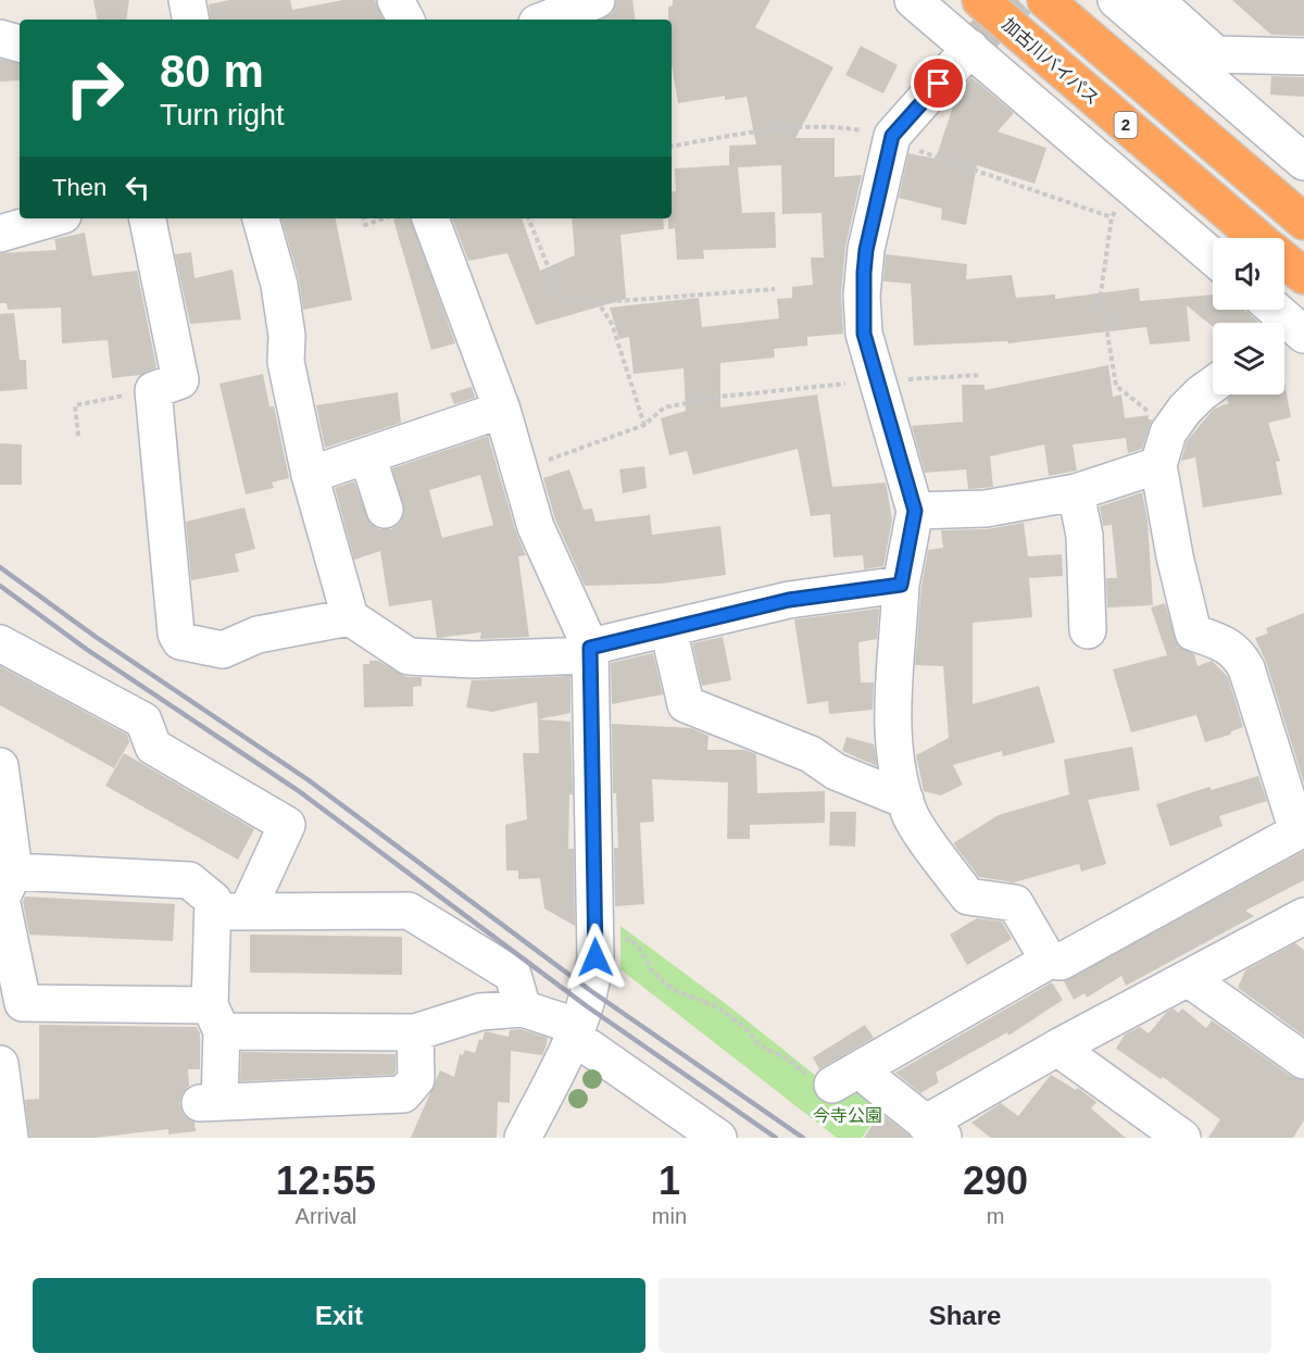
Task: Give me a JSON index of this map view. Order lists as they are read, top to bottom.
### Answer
{
  "streets": {
    "highway": ["加古川バイパス", "2"]
  },
  "parks": ["今寺公園"],
  "page": {
    "turn": ["80 m", "Turn right"],
    "then": "Then",
    "eta": [
      "12:55",
      "Arrival",
      "1",
      "min",
      "290",
      "m"
    ],
    "buttons": ["Exit", "Share"]
  }
}
